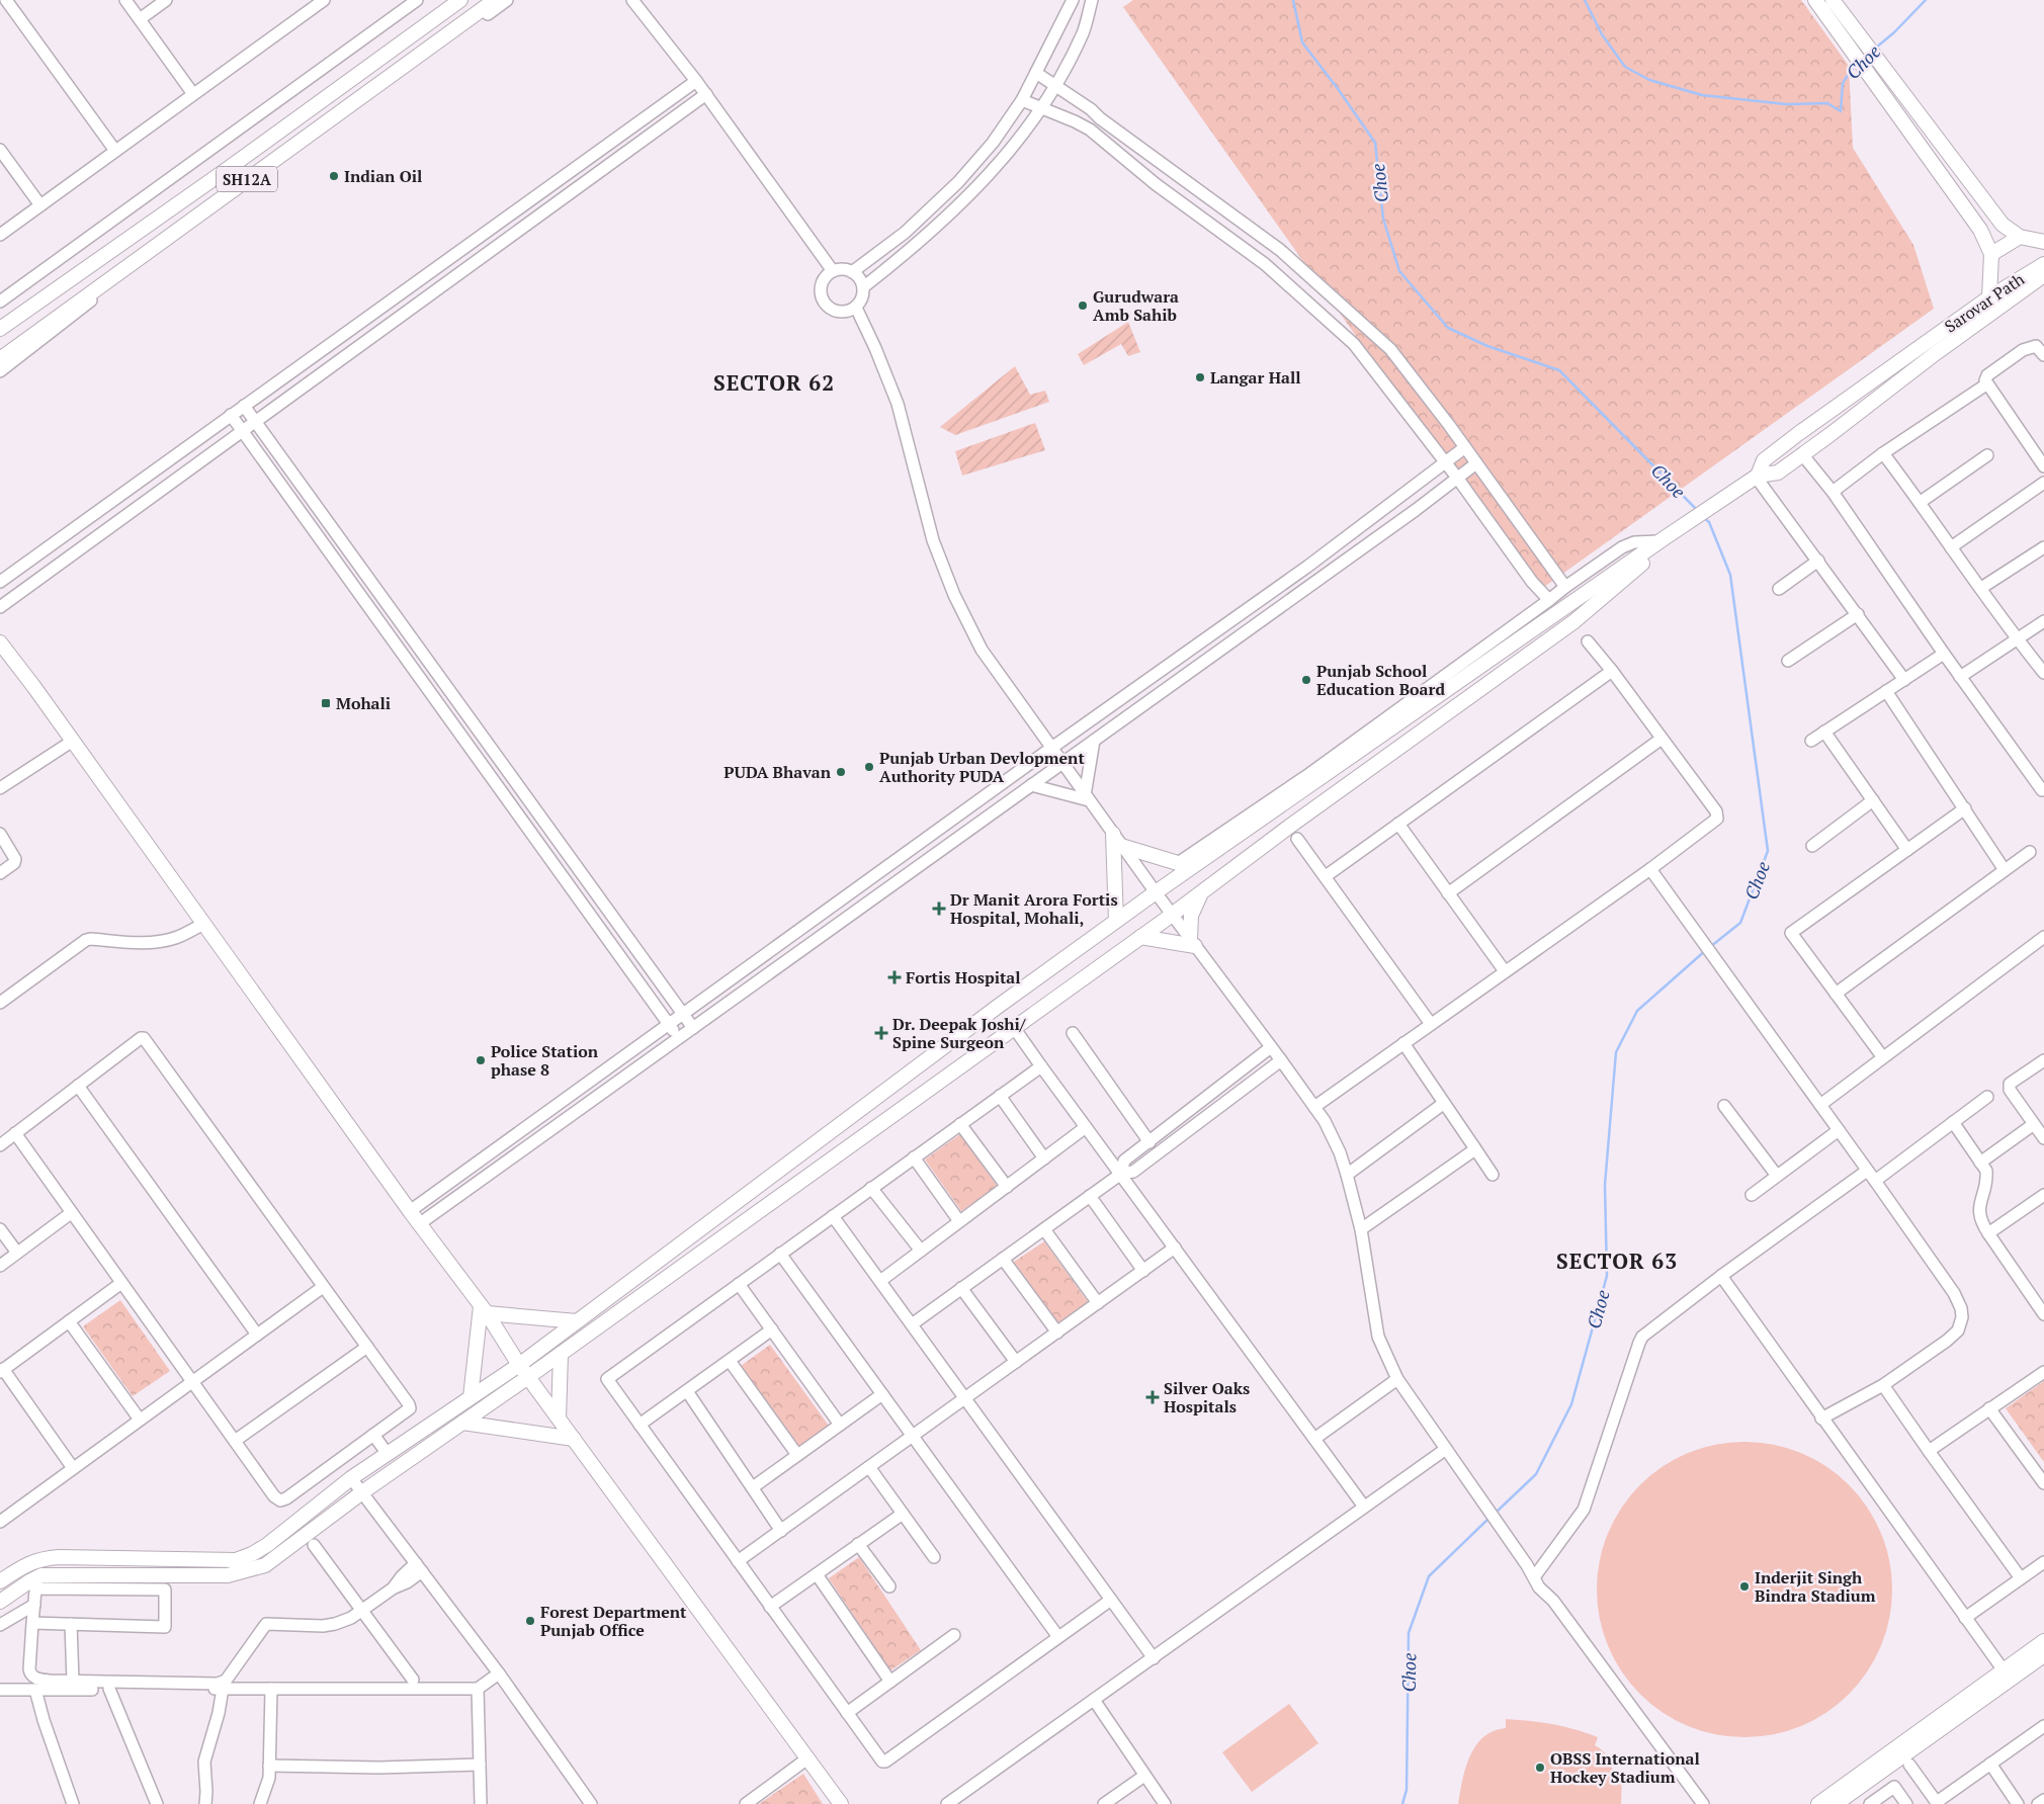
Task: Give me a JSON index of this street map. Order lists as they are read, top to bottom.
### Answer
{
  "streets": {
    "main road": ["SH12A", "Sarovar Path"]
  },
  "districts": ["SECTOR 62", "SECTOR 63"],
  "water": ["Choe"],
  "places": {
    "other": [
      "Indian Oil",
      "Gurudwara Amb Sahib",
      "Langar Hall",
      "Punjab School Education Board",
      "Punjab Urban Devlopment Authority PUDA",
      "PUDA Bhavan",
      "Police Station phase 8",
      "Inderjit Singh Bindra Stadium",
      "Forest Department Punjab Office",
      "OBSS International Hockey Stadium"
    ],
    "transit": ["Mohali"],
    "health": [
      "Dr Manit Arora Fortis Hospital, Mohali,",
      "Fortis Hospital",
      "Dr. Deepak Joshi/ Spine Surgeon",
      "Silver Oaks Hospitals"
    ]
  }
}
